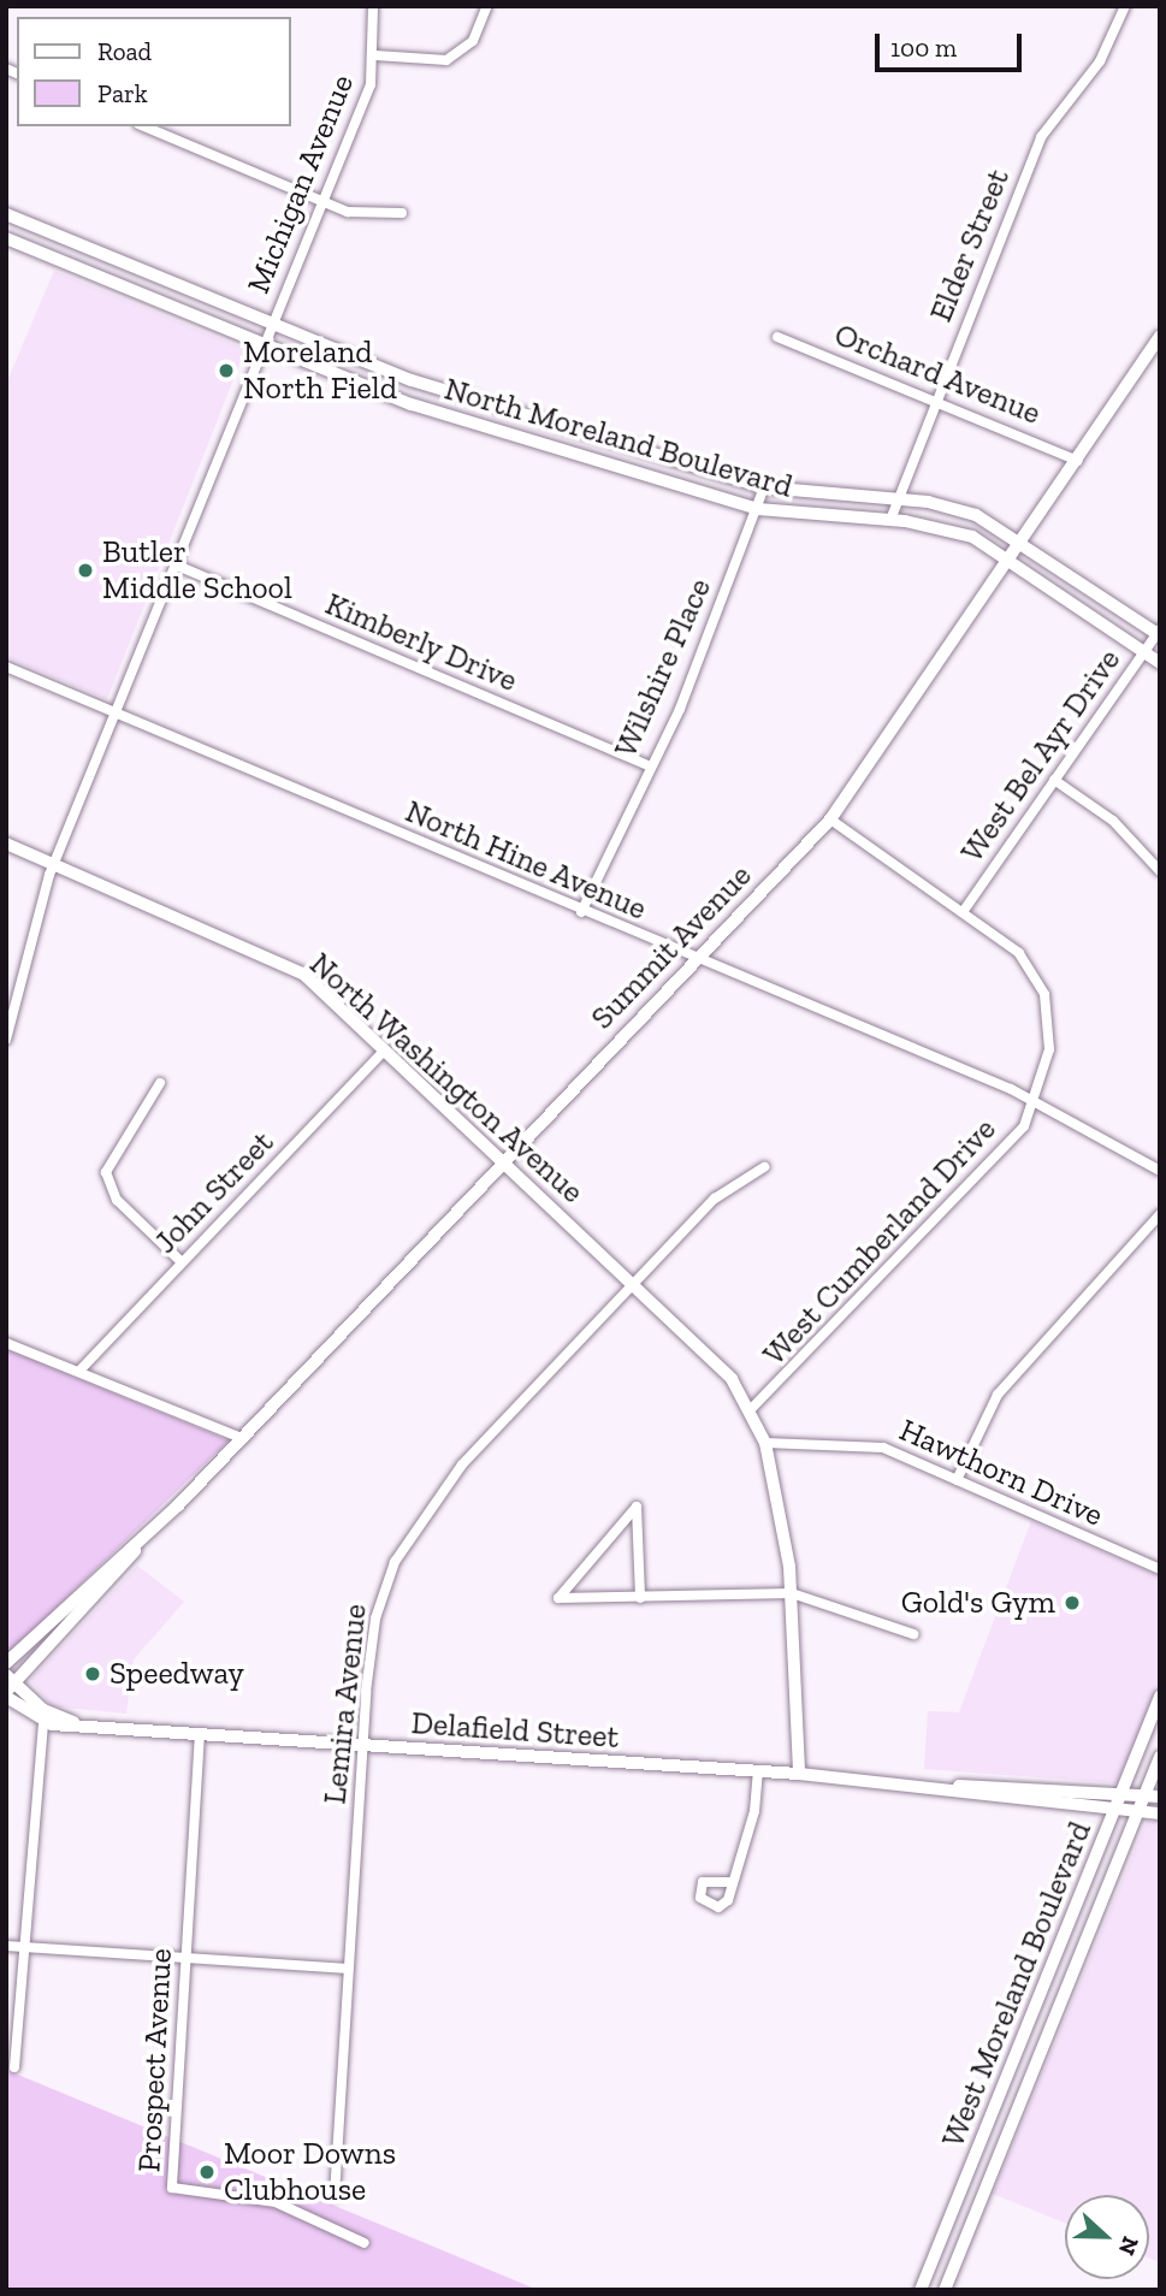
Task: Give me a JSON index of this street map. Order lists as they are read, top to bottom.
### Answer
{
  "streets": {
    "main road": ["Summit Avenue"],
    "street": [
      "Michigan Avenue",
      "Elder Street",
      "Orchard Avenue",
      "North Moreland Boulevard",
      "Kimberly Drive",
      "Wilshire Place",
      "West Bel Ayr Drive",
      "North Hine Avenue",
      "North Washington Avenue",
      "John Street",
      "West Cumberland Drive",
      "Hawthorn Drive",
      "Lemira Avenue",
      "Delafield Street",
      "West Moreland Boulevard",
      "Prospect Avenue"
    ]
  },
  "crossings": [
    ["Michigan Avenue", "North Moreland Boulevard"],
    ["Michigan Avenue", "Kimberly Drive"],
    ["Michigan Avenue", "North Hine Avenue"],
    ["Michigan Avenue", "North Washington Avenue"],
    ["Elder Street", "Orchard Avenue"],
    ["Elder Street", "North Moreland Boulevard"],
    ["Orchard Avenue", "Summit Avenue"],
    ["North Moreland Boulevard", "Wilshire Place"],
    ["North Moreland Boulevard", "West Bel Ayr Drive"],
    ["North Moreland Boulevard", "Summit Avenue"],
    ["Kimberly Drive", "Wilshire Place"],
    ["Wilshire Place", "North Hine Avenue"],
    ["West Bel Ayr Drive", "West Cumberland Drive"],
    ["North Hine Avenue", "Summit Avenue"],
    ["North Hine Avenue", "West Cumberland Drive"],
    ["Summit Avenue", "North Washington Avenue"],
    ["Summit Avenue", "West Cumberland Drive"],
    ["Summit Avenue", "Delafield Street"],
    ["North Washington Avenue", "John Street"],
    ["North Washington Avenue", "West Cumberland Drive"],
    ["North Washington Avenue", "Lemira Avenue"],
    ["Lemira Avenue", "Delafield Street"],
    ["Delafield Street", "West Moreland Boulevard"],
    ["Delafield Street", "Prospect Avenue"]
  ],
  "places": [
    "Moreland North Field",
    "Butler Middle School",
    "Gold's Gym",
    "Speedway",
    "Moor Downs Clubhouse"
  ],
  "legend": ["Road", "Park"],
  "scale_bar": "100 m",
  "north": "right"
}
